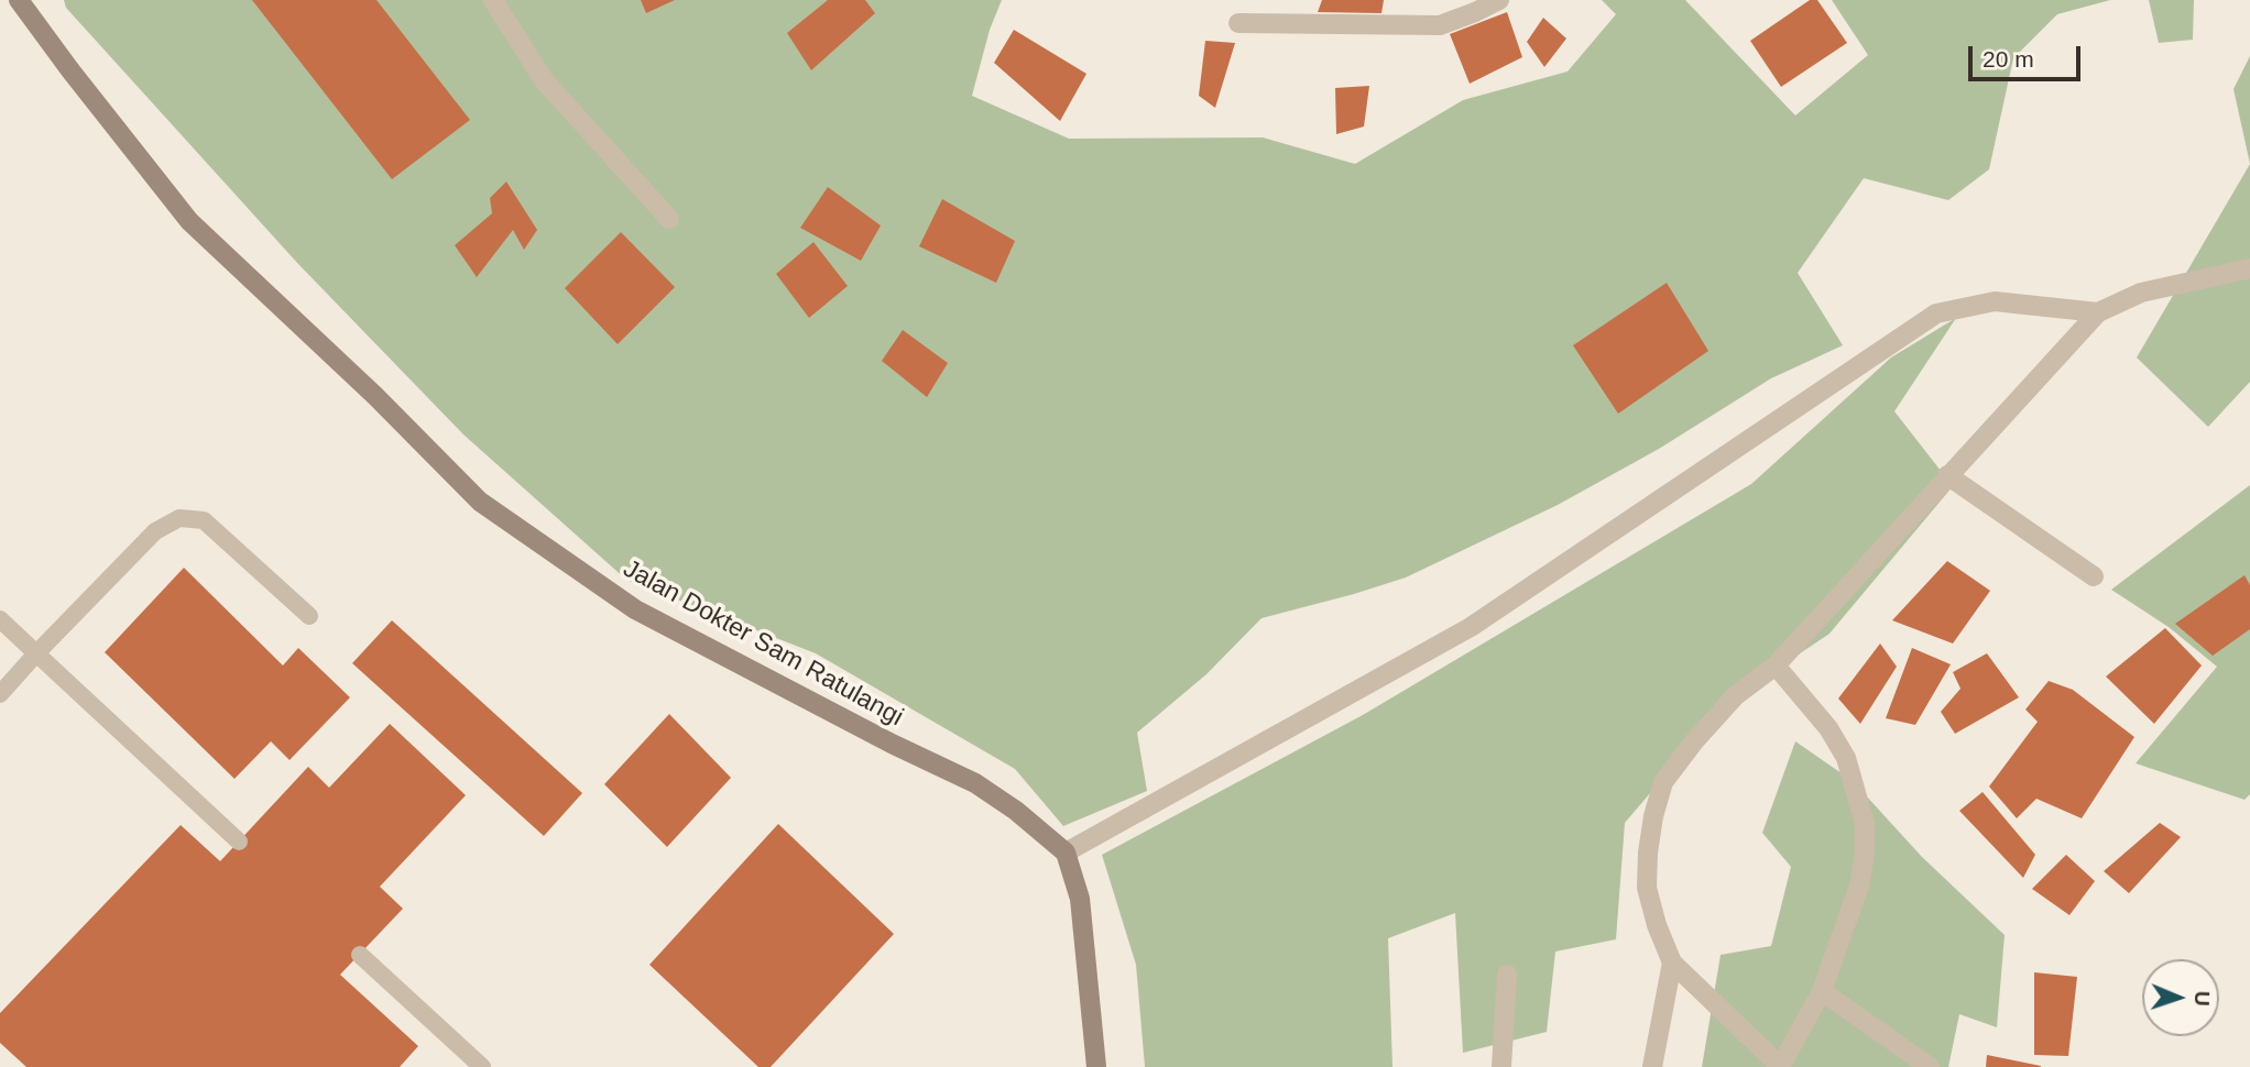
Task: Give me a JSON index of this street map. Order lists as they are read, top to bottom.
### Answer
{
  "streets": {
    "main road": ["Jalan Dokter Sam Ratulangi"]
  },
  "scale_bar": "20 m",
  "north": "right"
}
